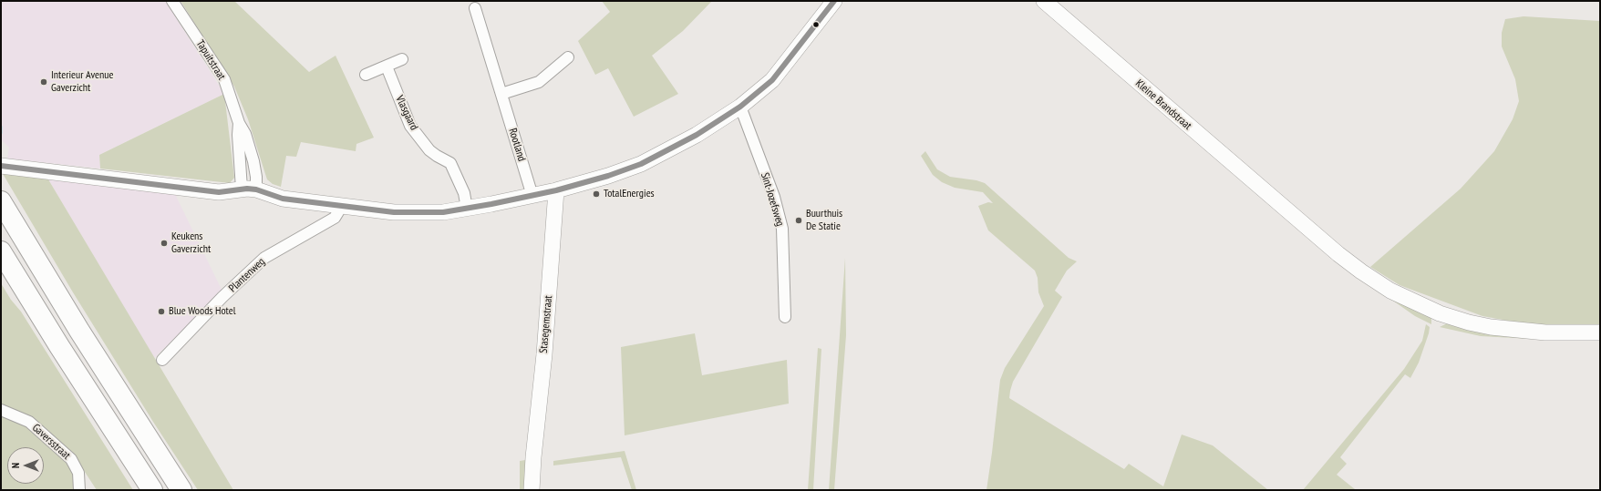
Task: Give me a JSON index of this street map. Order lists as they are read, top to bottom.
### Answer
{
  "streets": {
    "street": [
      "Tapuitstraat",
      "Kleine Brandstraat",
      "Vlasgaard",
      "Rootland",
      "Sint-Jozefsweg",
      "Plantenweg",
      "Stasegemstraat",
      "Gaversstraat"
    ]
  },
  "places": [
    "Interieur Avenue Gaverzicht",
    "TotalEnergies",
    "Buurthuis De Statie",
    "Keukens Gaverzicht",
    "Blue Woods Hotel"
  ],
  "north": "left"
}
